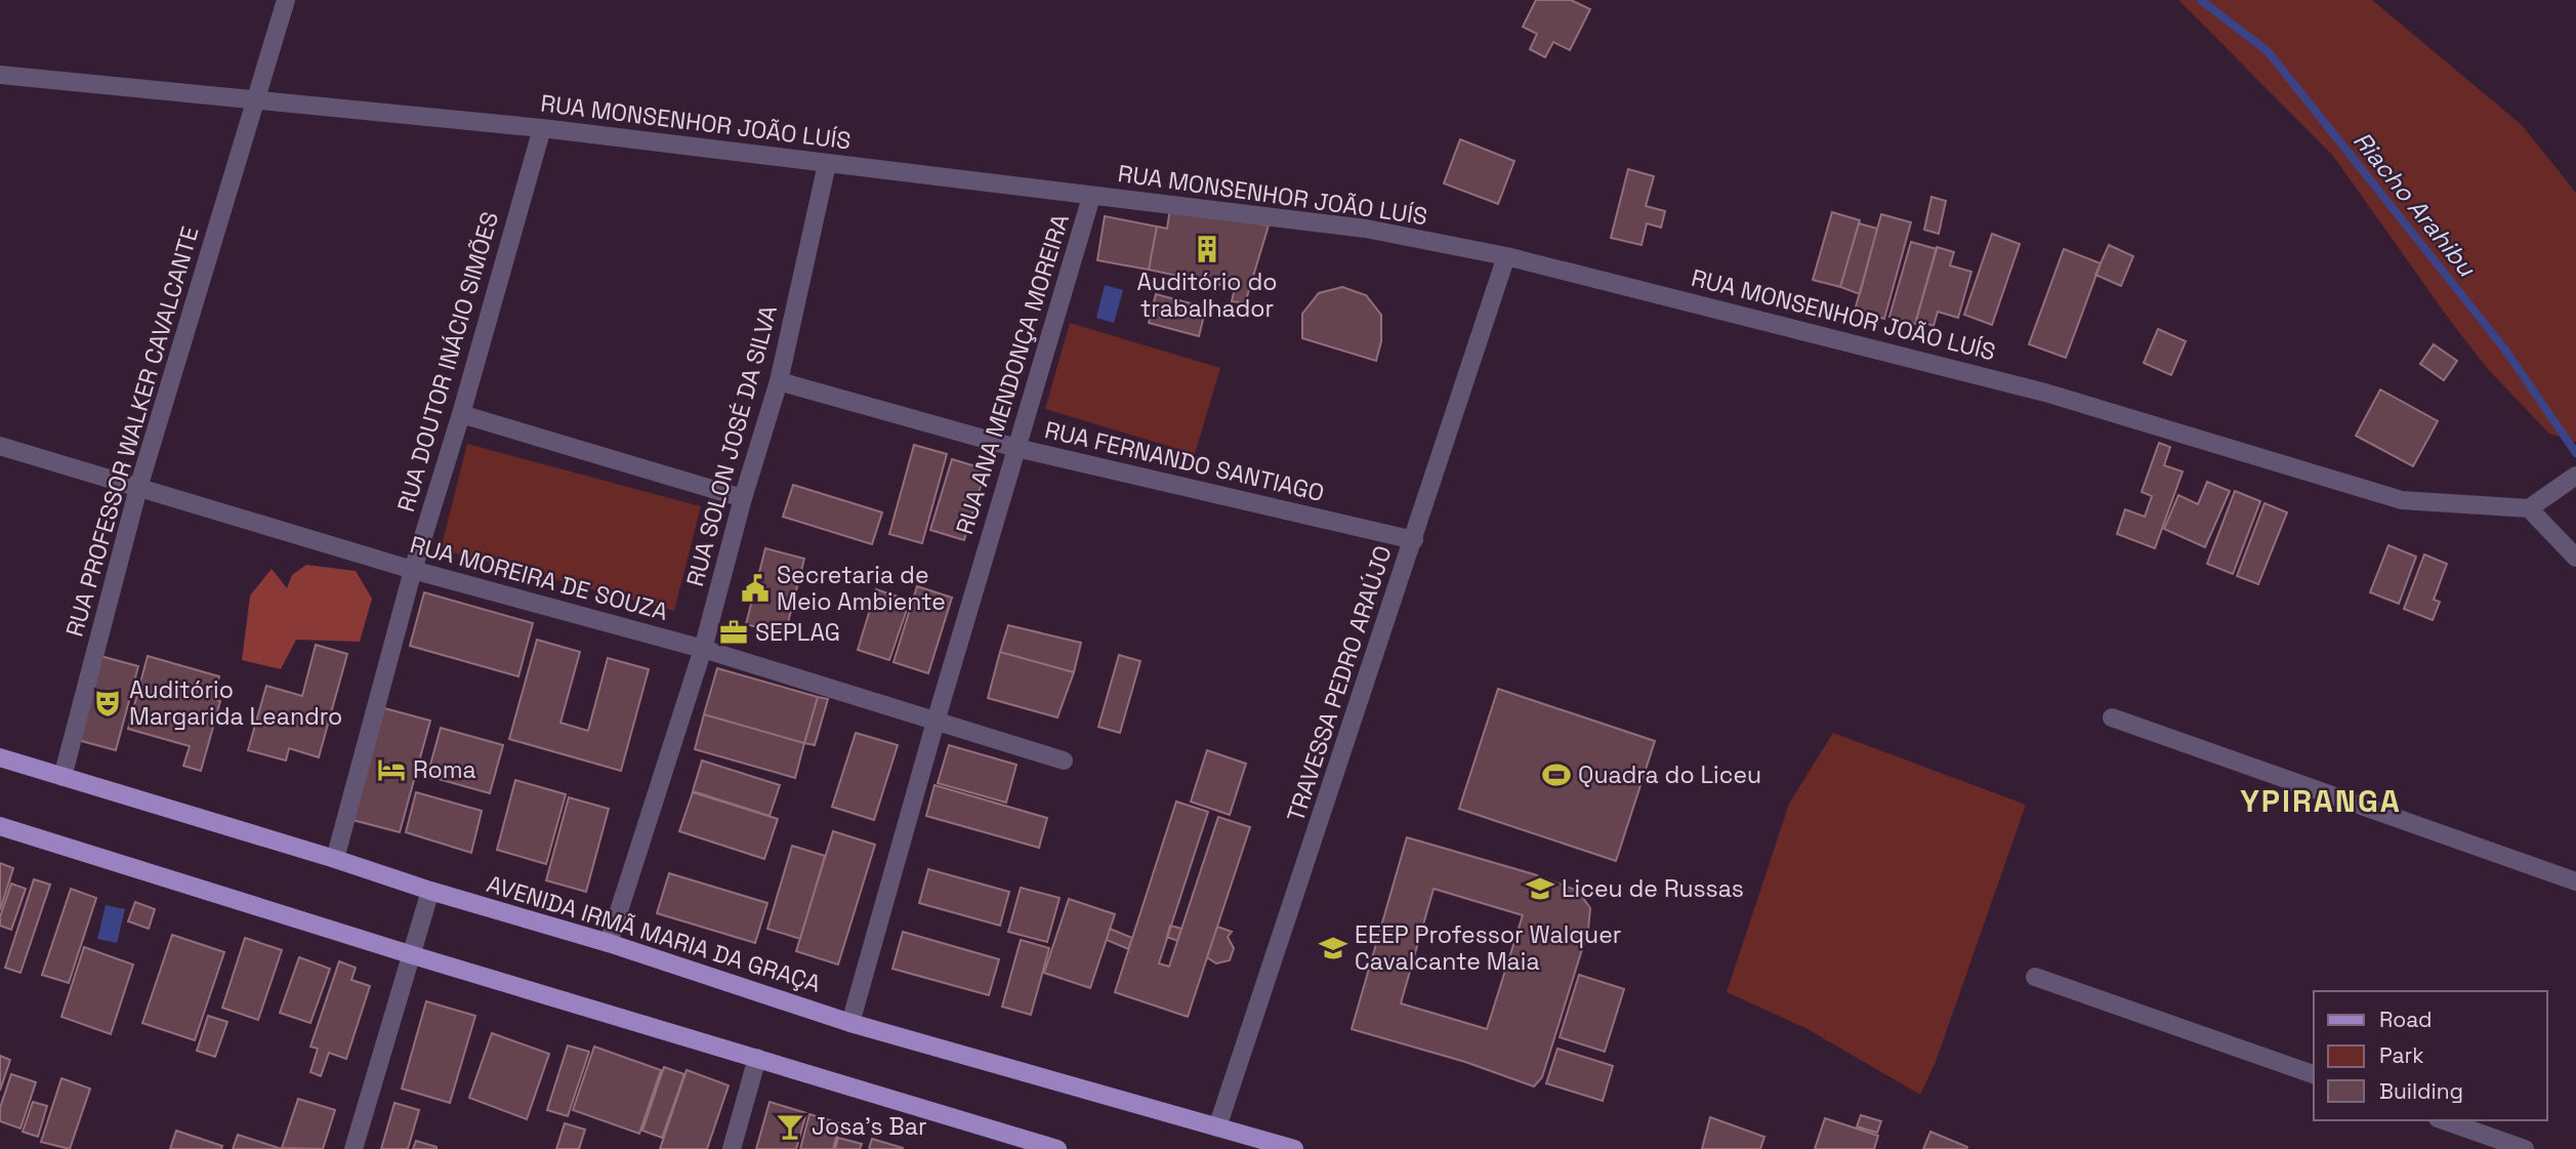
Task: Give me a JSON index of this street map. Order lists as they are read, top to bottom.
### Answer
{
  "streets": {
    "main road": ["AVENIDA IRMÃ MARIA DA GRAÇA"],
    "street": [
      "RUA MONSENHOR JOÃO LUÍS",
      "RUA DOUTOR INÁCIO SIMÕES",
      "RUA ANA MENDONÇA MOREIRA",
      "RUA PROFESSOR WALKER CAVALCANTE",
      "RUA SOLON JOSÉ DA SILVA",
      "RUA FERNANDO SANTIAGO",
      "RUA MOREIRA DE SOUZA",
      "TRAVESSA PEDRO ARAÚJO"
    ]
  },
  "crossings": [
    ["RUA MONSENHOR JOÃO LUÍS", "RUA DOUTOR INÁCIO SIMÕES"],
    ["RUA MONSENHOR JOÃO LUÍS", "RUA ANA MENDONÇA MOREIRA"],
    ["RUA MONSENHOR JOÃO LUÍS", "RUA PROFESSOR WALKER CAVALCANTE"],
    ["RUA MONSENHOR JOÃO LUÍS", "RUA SOLON JOSÉ DA SILVA"],
    ["RUA MONSENHOR JOÃO LUÍS", "TRAVESSA PEDRO ARAÚJO"],
    ["RUA DOUTOR INÁCIO SIMÕES", "RUA MOREIRA DE SOUZA"],
    ["RUA DOUTOR INÁCIO SIMÕES", "AVENIDA IRMÃ MARIA DA GRAÇA"],
    ["RUA ANA MENDONÇA MOREIRA", "RUA FERNANDO SANTIAGO"],
    ["RUA ANA MENDONÇA MOREIRA", "RUA MOREIRA DE SOUZA"],
    ["RUA ANA MENDONÇA MOREIRA", "AVENIDA IRMÃ MARIA DA GRAÇA"],
    ["RUA PROFESSOR WALKER CAVALCANTE", "RUA MOREIRA DE SOUZA"],
    ["RUA PROFESSOR WALKER CAVALCANTE", "AVENIDA IRMÃ MARIA DA GRAÇA"],
    ["RUA SOLON JOSÉ DA SILVA", "RUA FERNANDO SANTIAGO"],
    ["RUA SOLON JOSÉ DA SILVA", "RUA MOREIRA DE SOUZA"],
    ["RUA SOLON JOSÉ DA SILVA", "AVENIDA IRMÃ MARIA DA GRAÇA"],
    ["RUA FERNANDO SANTIAGO", "TRAVESSA PEDRO ARAÚJO"],
    ["TRAVESSA PEDRO ARAÚJO", "AVENIDA IRMÃ MARIA DA GRAÇA"]
  ],
  "districts": ["YPIRANGA"],
  "water": ["Riacho Arahibu"],
  "places": {
    "building": ["Auditório do trabalhador"],
    "public building": ["Secretaria de Meio Ambiente"],
    "office": ["SEPLAG"],
    "theatre": ["Auditório Margarida Leandro"],
    "hotel": ["Roma"],
    "sports": ["Quadra do Liceu"],
    "school or university": ["Liceu de Russas", "EEEP Professor Walquer Cavalcante Maia"],
    "bar": ["Josa's Bar"]
  },
  "legend": ["Road", "Park", "Building"]
}
